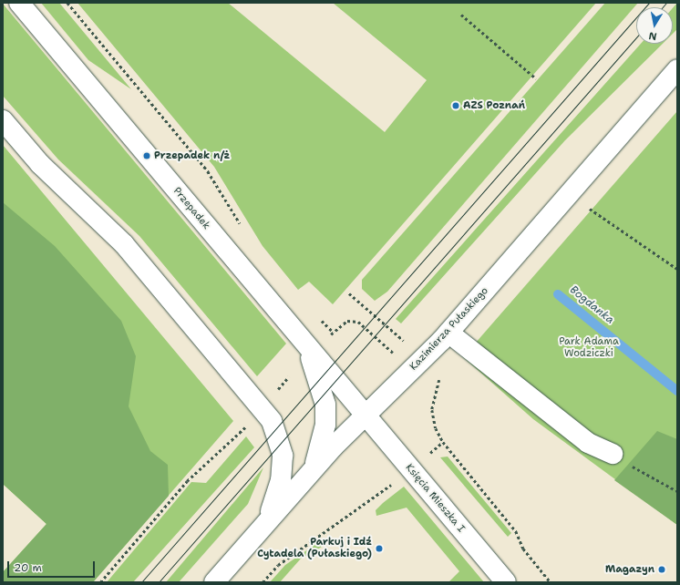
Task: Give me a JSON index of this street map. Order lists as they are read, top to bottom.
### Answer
{
  "streets": {
    "street": ["Przepadek", "Kazimierza Pułaskiego", "Księcia Mieszka I"]
  },
  "crossings": [
    ["Przepadek", "Kazimierza Pułaskiego"],
    ["Przepadek", "Księcia Mieszka I"],
    ["Kazimierza Pułaskiego", "Księcia Mieszka I"]
  ],
  "water": ["Bogdanka"],
  "parks": ["Park Adama Wodziczki"],
  "places": [
    "AZS Poznań",
    "Przepadek n/ż",
    "Parkuj i Idź Cytadela (Pułaskiego)",
    "Magazyn"
  ],
  "scale_bar": "20 m",
  "north": "bottom"
}
